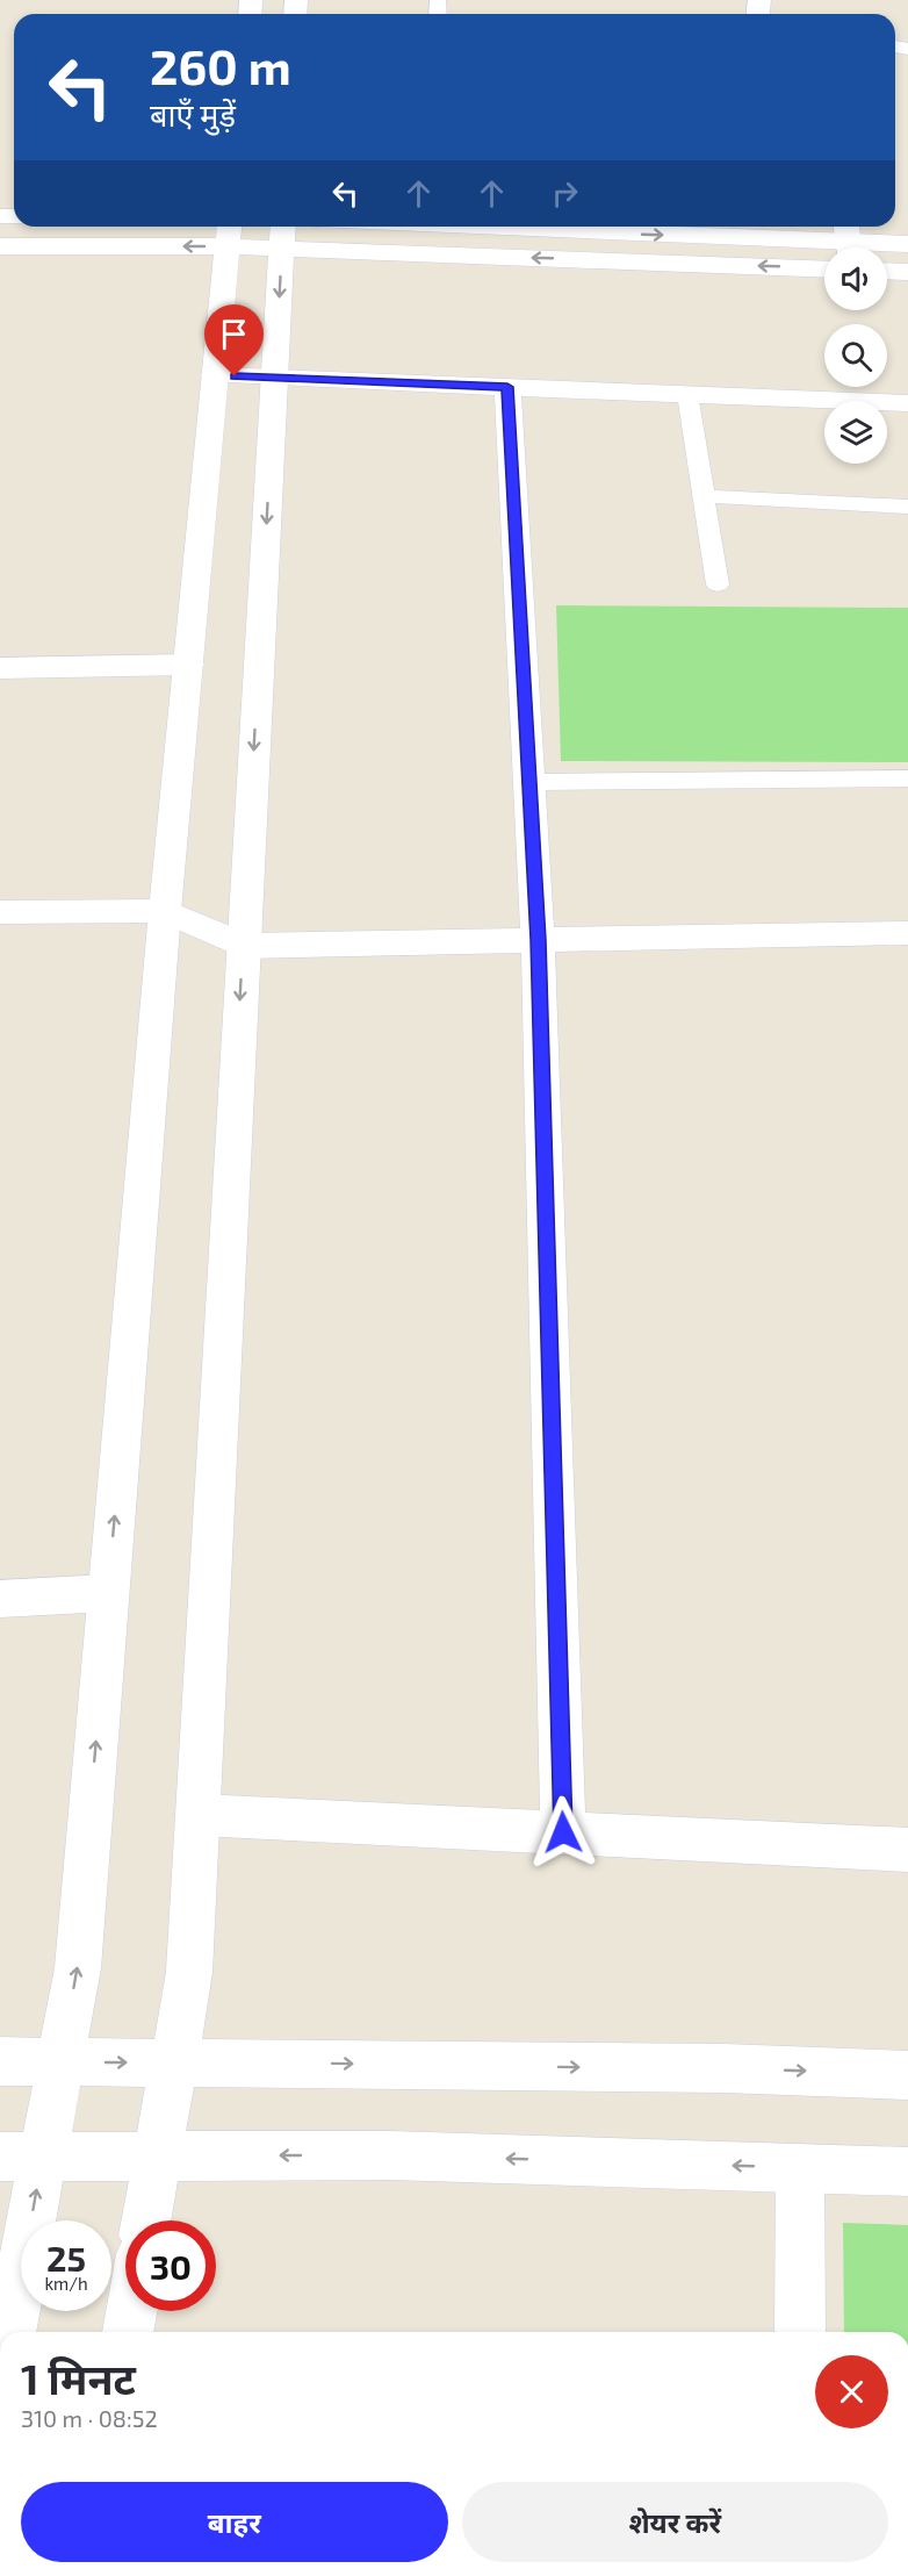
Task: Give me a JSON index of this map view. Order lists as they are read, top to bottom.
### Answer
{
  "page": {
    "turn": ["260 m", "बाएँ मुड़ें"],
    "speed": "25 km/h",
    "limit": "30",
    "heading": ["1 मिनट", "310 m · 08:52"],
    "buttons": ["बाहर", "शेयर करें"]
  }
}
